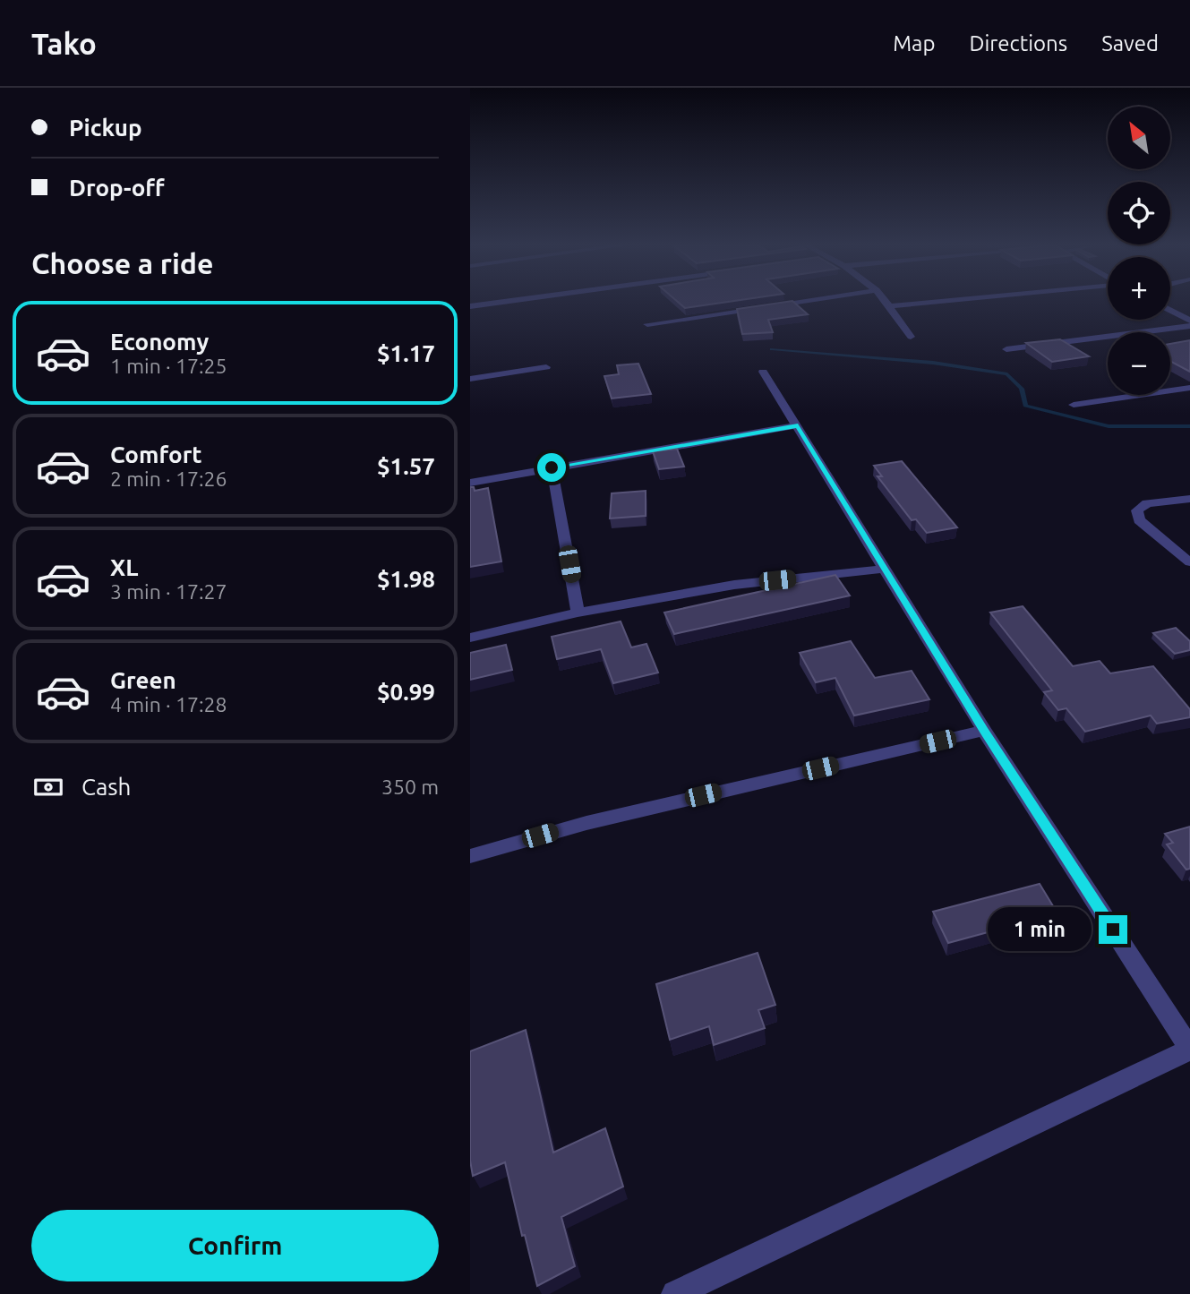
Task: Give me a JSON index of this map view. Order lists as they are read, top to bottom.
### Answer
{
  "north": "top left",
  "page": {
    "header": "Tako",
    "nav": ["Map", "Directions", "Saved"],
    "banner": ["Pickup", "Drop-off"],
    "map_buttons": ["+", "−"],
    "heading": "Choose a ride",
    "list": [
      {
        "name": "Economy",
        "note": "1 min · 17:25",
        "value": "$1.17"
      },
      {
        "name": "Comfort",
        "note": "2 min · 17:26",
        "value": "$1.57"
      },
      {
        "name": "XL",
        "note": "3 min · 17:27",
        "value": "$1.98"
      },
      {
        "name": "Green",
        "note": "4 min · 17:28",
        "value": "$0.99"
      }
    ],
    "pay": ["Cash", "350 m"],
    "bubble": "1 min",
    "buttons": "Confirm"
  }
}
